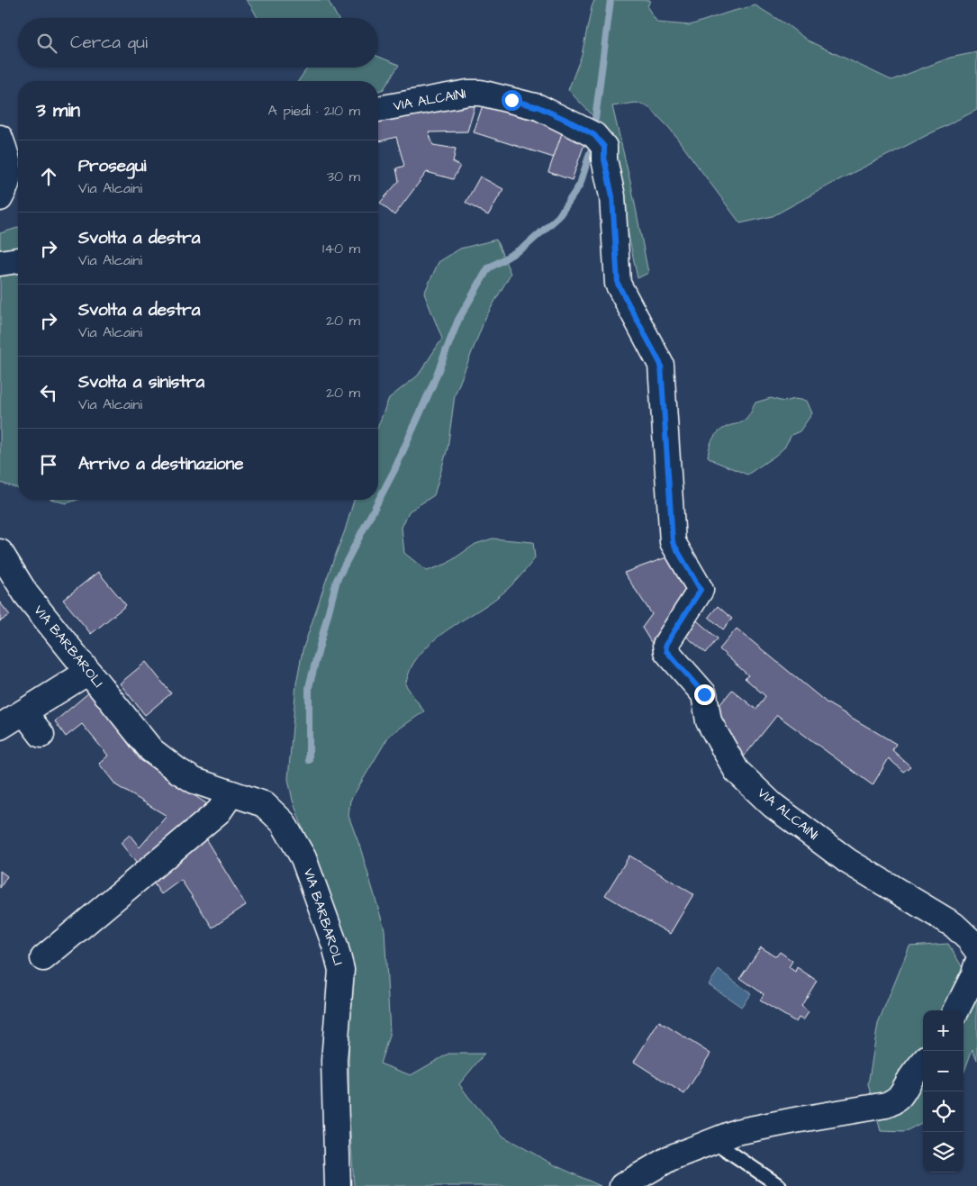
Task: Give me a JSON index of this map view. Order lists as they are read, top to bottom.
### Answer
{
  "streets": {
    "street": ["VIA ALCAINI", "VIA BARBAROLI"]
  },
  "page": {
    "search": "Cerca qui",
    "heading": ["3 min", "A piedi · 210 m"],
    "list": [
      ["Prosegui", "Via Alcaini", "30 m"],
      ["Svolta a destra", "Via Alcaini", "140 m"],
      ["Svolta a destra", "Via Alcaini", "20 m"],
      ["Svolta a sinistra", "Via Alcaini", "20 m"],
      "Arrivo a destinazione"
    ],
    "map_buttons": ["+", "−"]
  }
}
